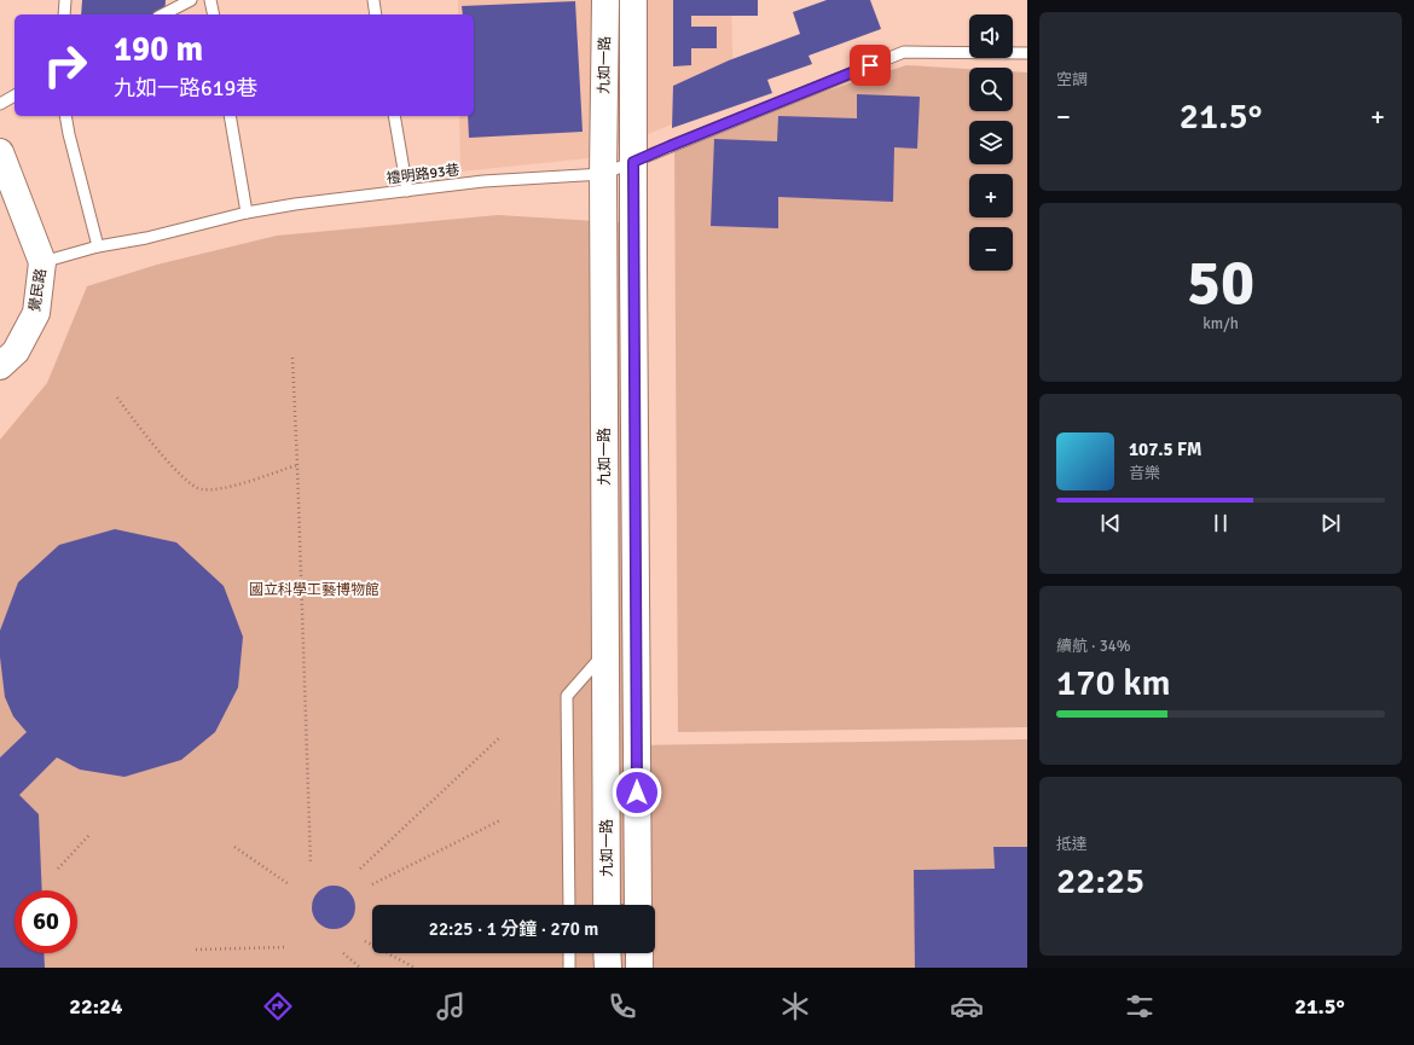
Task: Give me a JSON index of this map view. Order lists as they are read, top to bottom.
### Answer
{
  "streets": {
    "main road": ["九如一路", "覺民路"],
    "lane": ["禮明路93巷"]
  },
  "crossings": [
    ["九如一路", "禮明路93巷"],
    ["禮明路93巷", "覺民路"]
  ],
  "parks": ["國立科學工藝博物館"],
  "page": {
    "tile": [
      "空調",
      ["50", "km/h"],
      ["續航 · 34%", "170 km"],
      ["抵達", "22:25"]
    ],
    "map_buttons": ["+", "−"],
    "turn": ["190 m", "九如一路619巷"],
    "heat": ["−", "21.5°", "+"],
    "song": ["107.5 FM", "音樂"],
    "limit": "60",
    "trip": "22:25 · 1 分鐘 · 270 m",
    "tabs": ["22:24", "21.5°"]
  }
}
